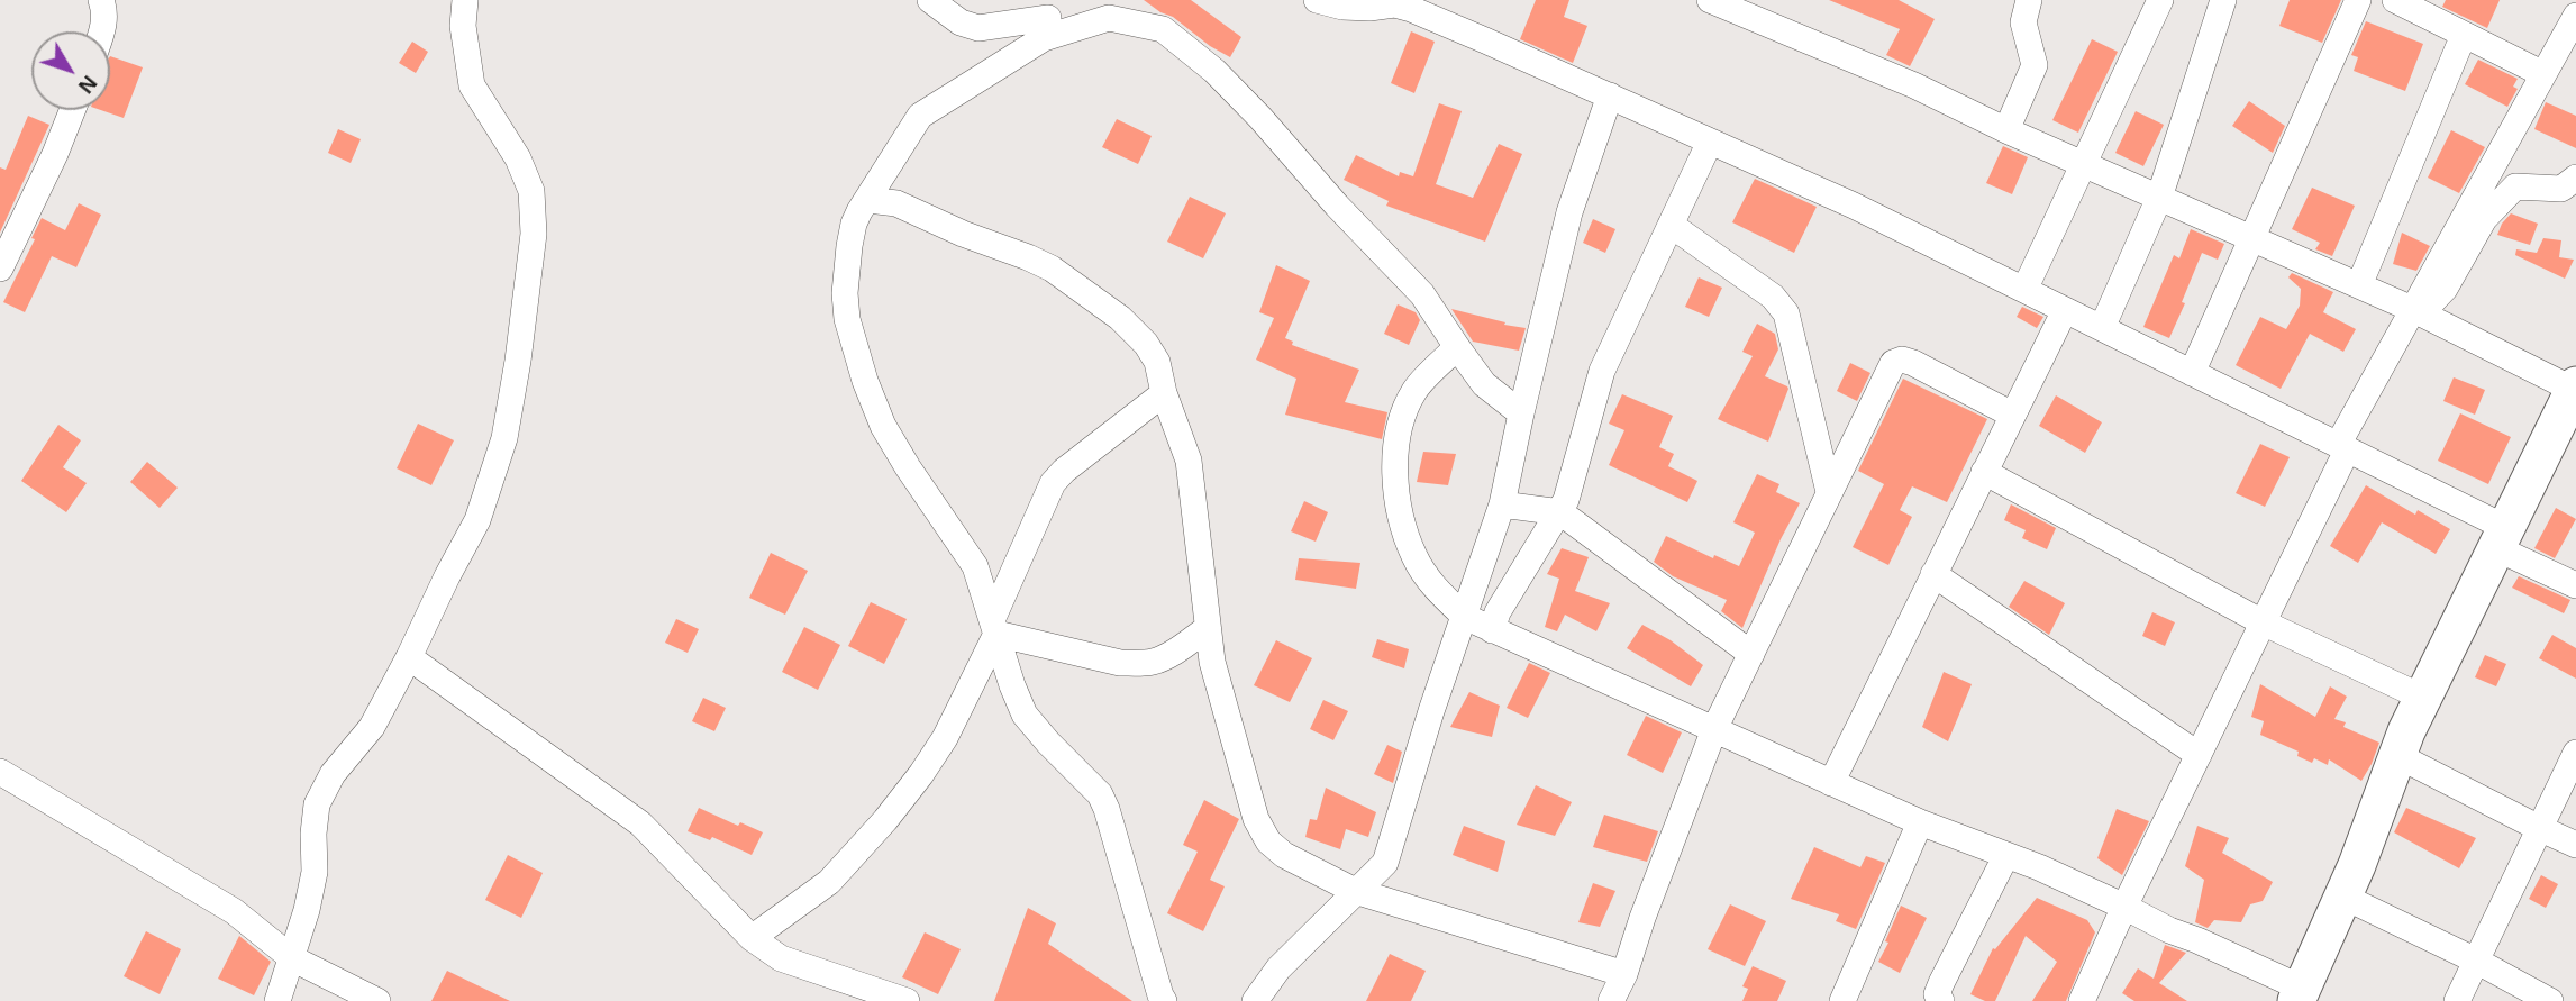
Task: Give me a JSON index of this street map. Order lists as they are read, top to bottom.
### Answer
{
  "north": "bottom right"
}
